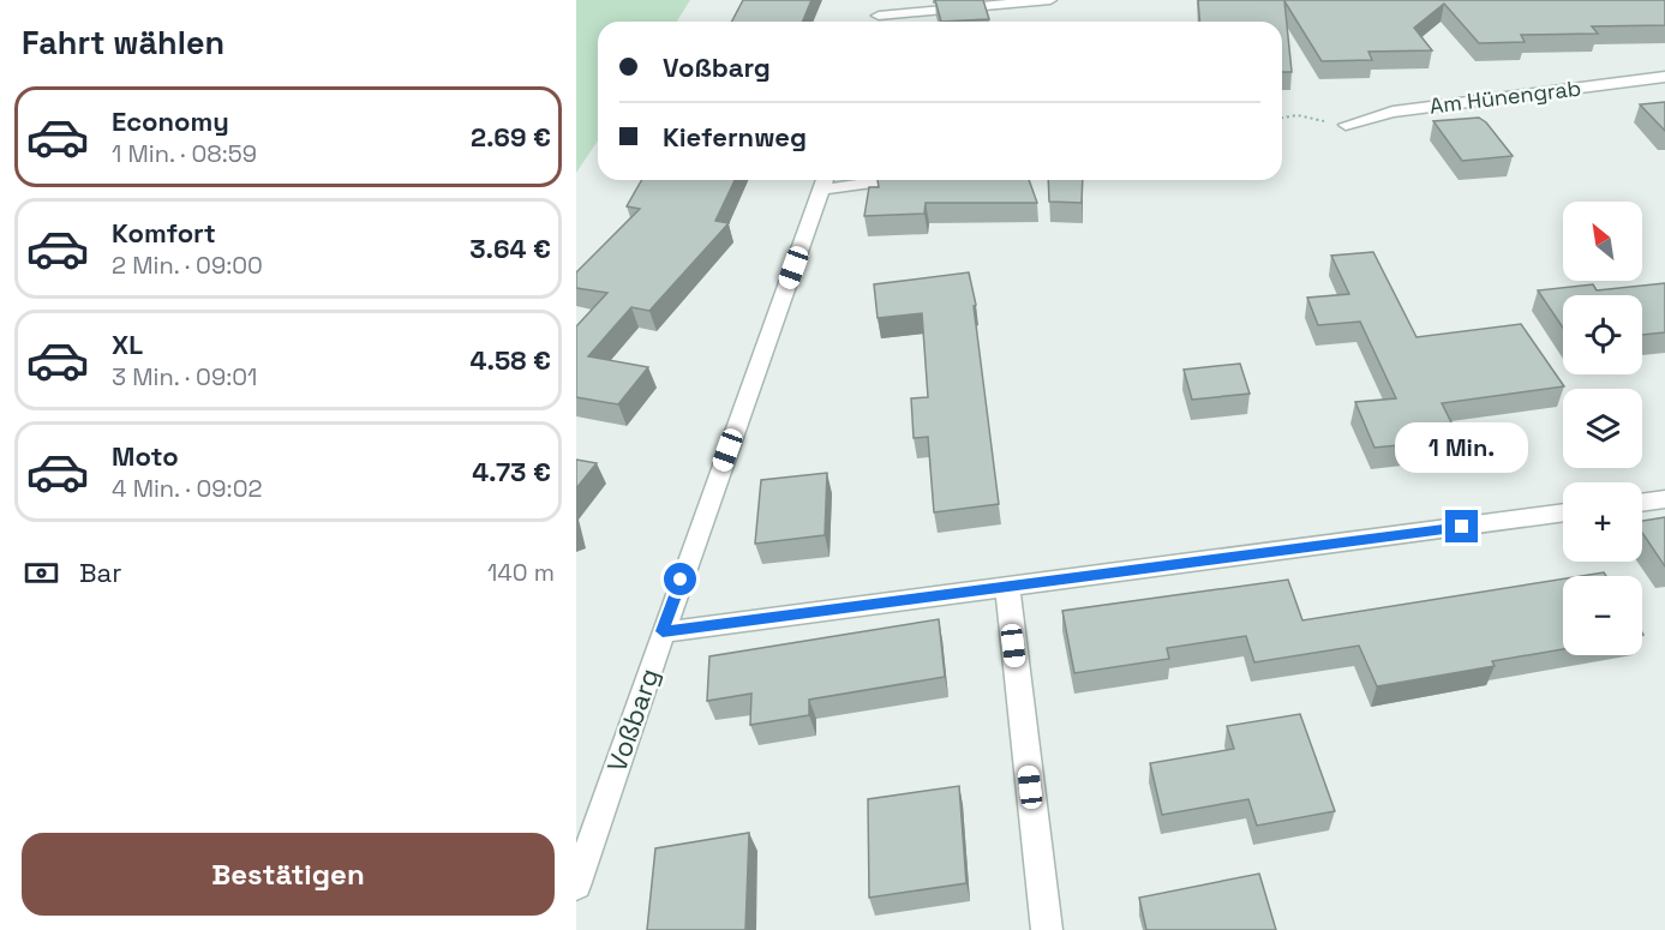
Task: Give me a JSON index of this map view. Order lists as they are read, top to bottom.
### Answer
{
  "streets": {
    "street": ["Am Hünengrab", "Voßbarg"]
  },
  "north": "top left",
  "page": {
    "heading": "Fahrt wählen",
    "banner": ["Voßbarg", "Kiefernweg"],
    "list": [
      {
        "name": "Economy",
        "note": "1 Min. · 08:59",
        "value": "2.69 €"
      },
      {
        "name": "Komfort",
        "note": "2 Min. · 09:00",
        "value": "3.64 €"
      },
      {
        "name": "XL",
        "note": "3 Min. · 09:01",
        "value": "4.58 €"
      },
      {
        "name": "Moto",
        "note": "4 Min. · 09:02",
        "value": "4.73 €"
      }
    ],
    "map_buttons": ["+", "−"],
    "bubble": "1 Min.",
    "pay": ["Bar", "140 m"],
    "buttons": "Bestätigen"
  }
}
